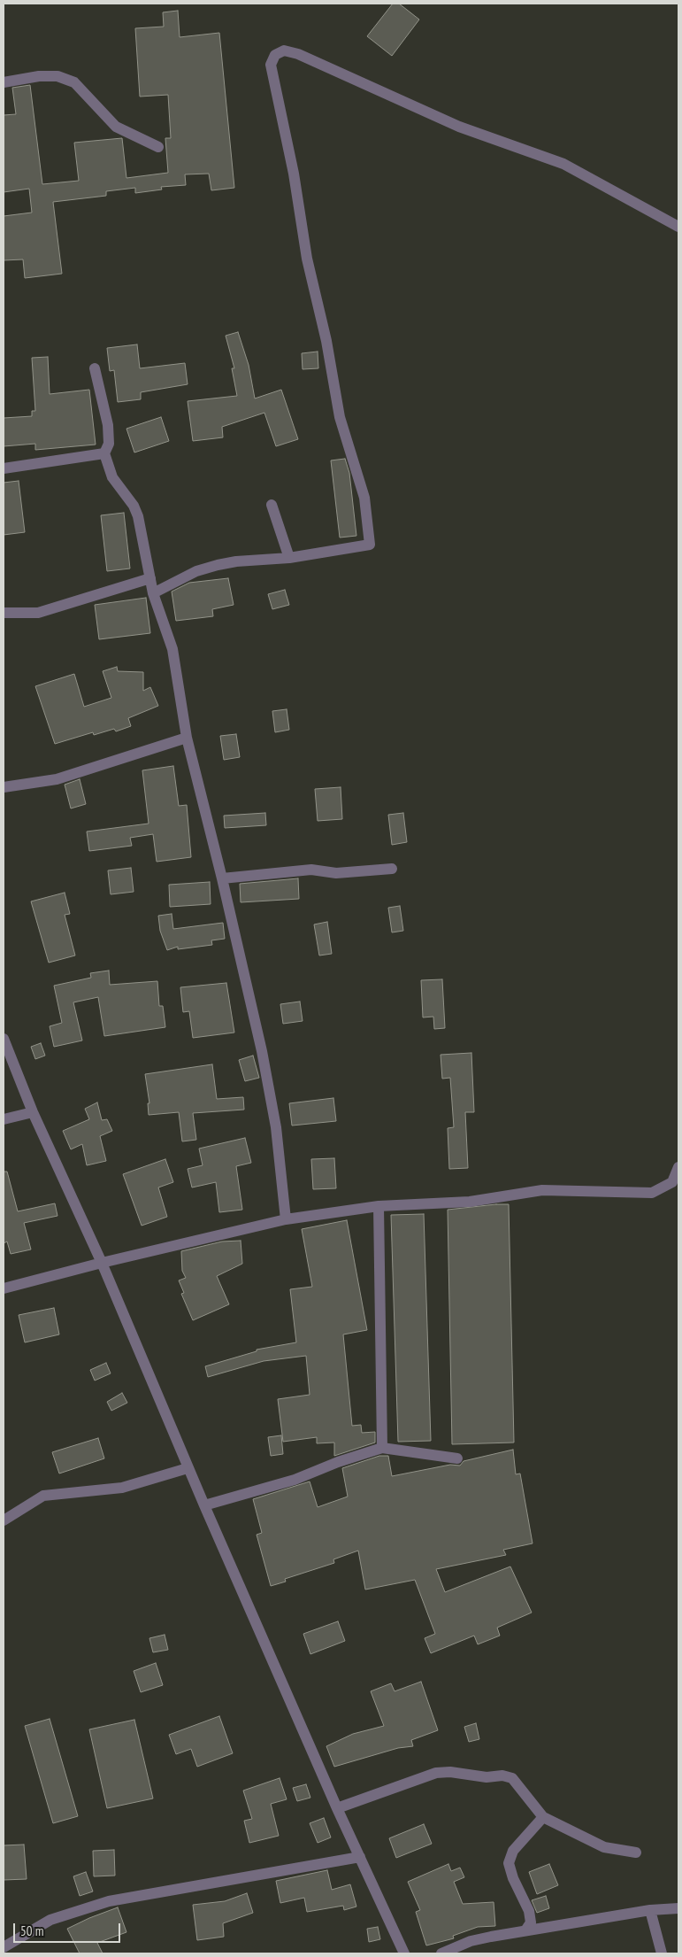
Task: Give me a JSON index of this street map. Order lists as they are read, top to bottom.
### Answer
{
  "scale_bar": "50 m"
}
